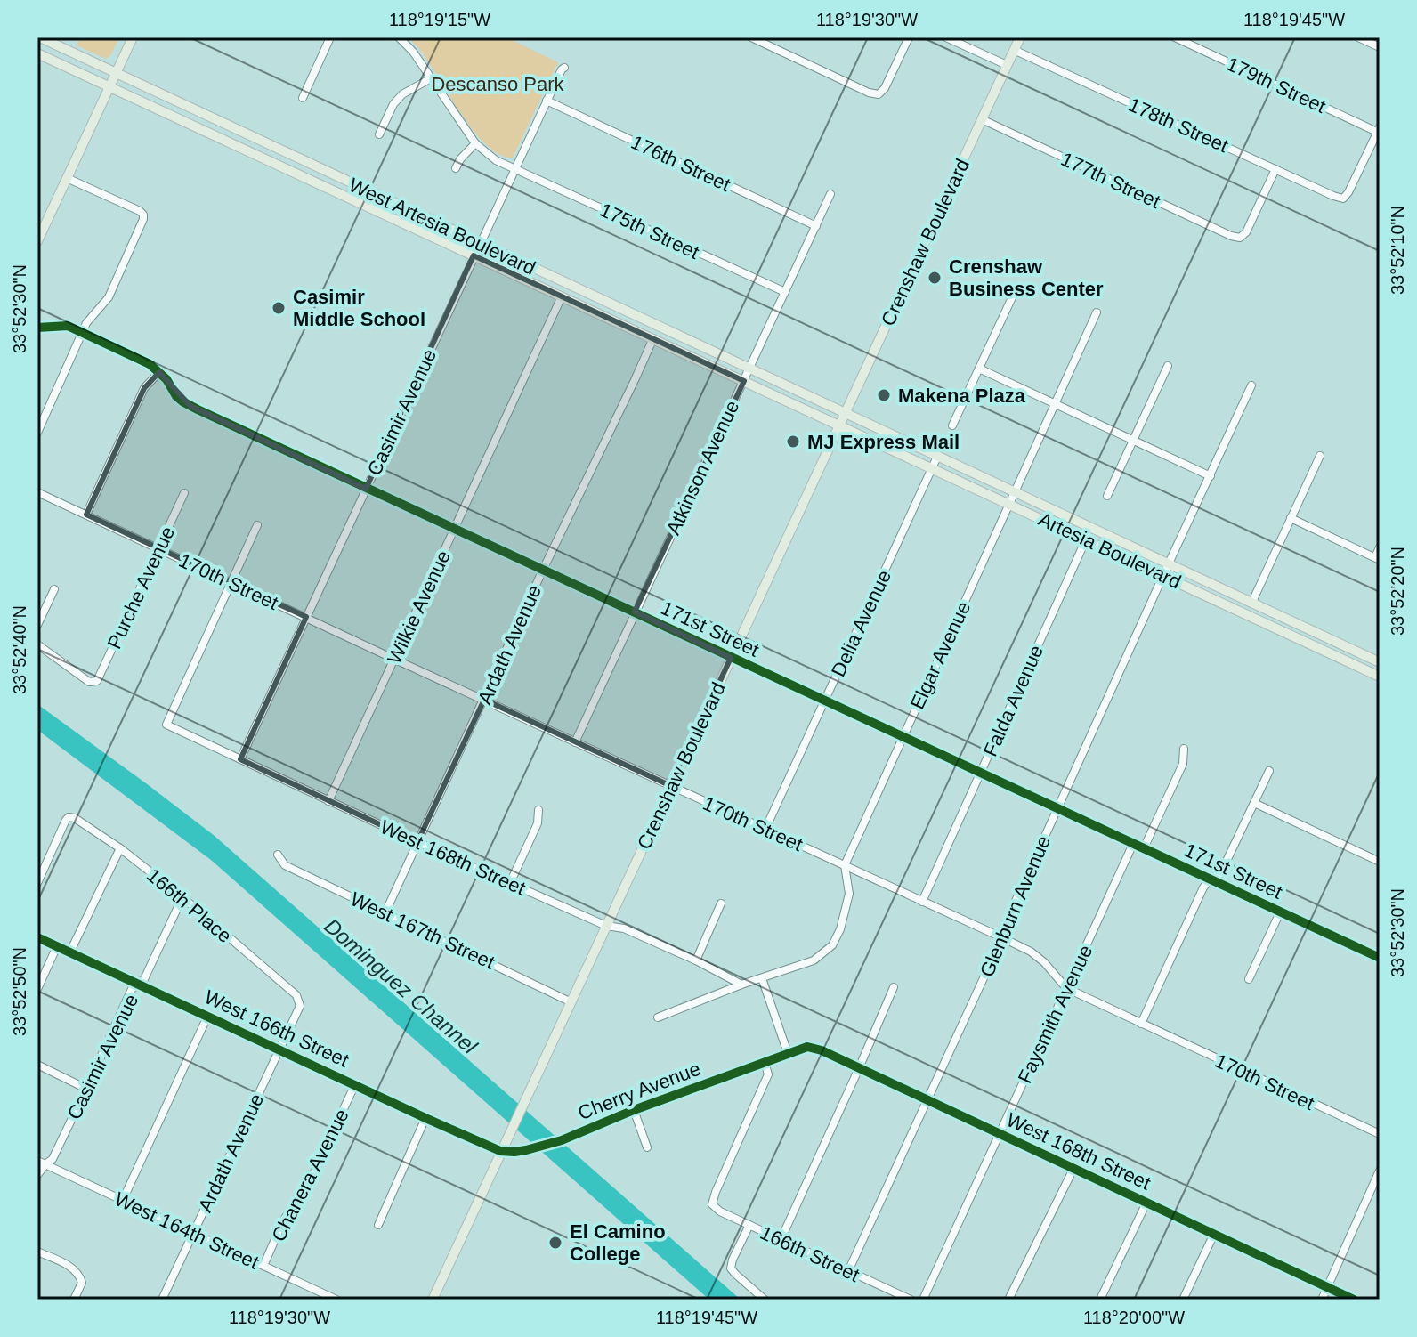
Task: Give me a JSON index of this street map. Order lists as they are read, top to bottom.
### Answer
{
  "streets": {
    "main road": ["West Artesia Boulevard", "Crenshaw Boulevard", "Artesia Boulevard"],
    "street": [
      "179th Street",
      "178th Street",
      "176th Street",
      "177th Street",
      "175th Street",
      "Casimir Avenue",
      "Atkinson Avenue",
      "170th Street",
      "Purche Avenue",
      "Wilkie Avenue",
      "Delia Avenue",
      "171st Street",
      "Ardath Avenue",
      "Elgar Avenue",
      "Falda Avenue",
      "West 168th Street",
      "166th Place",
      "Glenburn Avenue",
      "West 167th Street",
      "Faysmith Avenue",
      "West 166th Street",
      "Cherry Avenue",
      "Chanera Avenue",
      "West 164th Street",
      "166th Street"
    ]
  },
  "crossings": [
    ["179th Street", "178th Street"],
    ["178th Street", "177th Street"],
    ["178th Street", "Crenshaw Boulevard"],
    ["176th Street", "Casimir Avenue"],
    ["176th Street", "Atkinson Avenue"],
    ["177th Street", "Crenshaw Boulevard"],
    ["West Artesia Boulevard", "Crenshaw Boulevard"],
    ["West Artesia Boulevard", "Casimir Avenue"],
    ["West Artesia Boulevard", "Atkinson Avenue"],
    ["West Artesia Boulevard", "Artesia Boulevard"],
    ["West Artesia Boulevard", "Wilkie Avenue"],
    ["West Artesia Boulevard", "Ardath Avenue"],
    ["175th Street", "Casimir Avenue"],
    ["175th Street", "Atkinson Avenue"],
    ["Crenshaw Boulevard", "Artesia Boulevard"],
    ["Crenshaw Boulevard", "170th Street"],
    ["Crenshaw Boulevard", "171st Street"],
    ["Crenshaw Boulevard", "West 168th Street"],
    ["Crenshaw Boulevard", "West 167th Street"],
    ["Crenshaw Boulevard", "West 166th Street"],
    ["Crenshaw Boulevard", "Cherry Avenue"],
    ["Casimir Avenue", "170th Street"],
    ["Casimir Avenue", "171st Street"],
    ["Casimir Avenue", "West 168th Street"],
    ["Casimir Avenue", "166th Place"],
    ["Casimir Avenue", "West 166th Street"],
    ["Casimir Avenue", "West 164th Street"],
    ["Atkinson Avenue", "170th Street"],
    ["Atkinson Avenue", "171st Street"],
    ["Artesia Boulevard", "Delia Avenue"],
    ["Artesia Boulevard", "Elgar Avenue"],
    ["Artesia Boulevard", "Falda Avenue"],
    ["Artesia Boulevard", "Glenburn Avenue"],
    ["170th Street", "Purche Avenue"],
    ["170th Street", "Wilkie Avenue"],
    ["170th Street", "Delia Avenue"],
    ["170th Street", "Ardath Avenue"],
    ["170th Street", "Elgar Avenue"],
    ["170th Street", "Falda Avenue"],
    ["170th Street", "West 168th Street"],
    ["170th Street", "Glenburn Avenue"],
    ["170th Street", "Faysmith Avenue"],
    ["Wilkie Avenue", "171st Street"],
    ["Wilkie Avenue", "West 168th Street"],
    ["Delia Avenue", "171st Street"],
    ["171st Street", "Ardath Avenue"],
    ["171st Street", "Elgar Avenue"],
    ["171st Street", "Falda Avenue"],
    ["171st Street", "Glenburn Avenue"],
    ["171st Street", "Faysmith Avenue"],
    ["Ardath Avenue", "West 168th Street"],
    ["Ardath Avenue", "166th Place"],
    ["Ardath Avenue", "West 167th Street"],
    ["Ardath Avenue", "West 166th Street"],
    ["Ardath Avenue", "West 164th Street"],
    ["Elgar Avenue", "West 168th Street"],
    ["West 168th Street", "Glenburn Avenue"],
    ["West 168th Street", "Faysmith Avenue"],
    ["West 168th Street", "Cherry Avenue"],
    ["Glenburn Avenue", "166th Street"],
    ["West 166th Street", "Cherry Avenue"],
    ["West 166th Street", "Chanera Avenue"],
    ["Cherry Avenue", "166th Street"],
    ["Chanera Avenue", "West 164th Street"]
  ],
  "water": ["Dominguez Channel"],
  "parks": ["Descanso Park"],
  "places": [
    "Crenshaw Business Center",
    "Casimir Middle School",
    "Makena Plaza",
    "MJ Express Mail",
    "El Camino College"
  ],
  "coordinates": [
    "118°19'15\"W",
    "118°19'30\"W",
    "118°19'45\"W",
    "33°52'10\"N",
    "33°52'30\"N",
    "33°52'20\"N",
    "33°52'40\"N",
    "33°52'50\"N",
    "118°20'00\"W"
  ]
}
